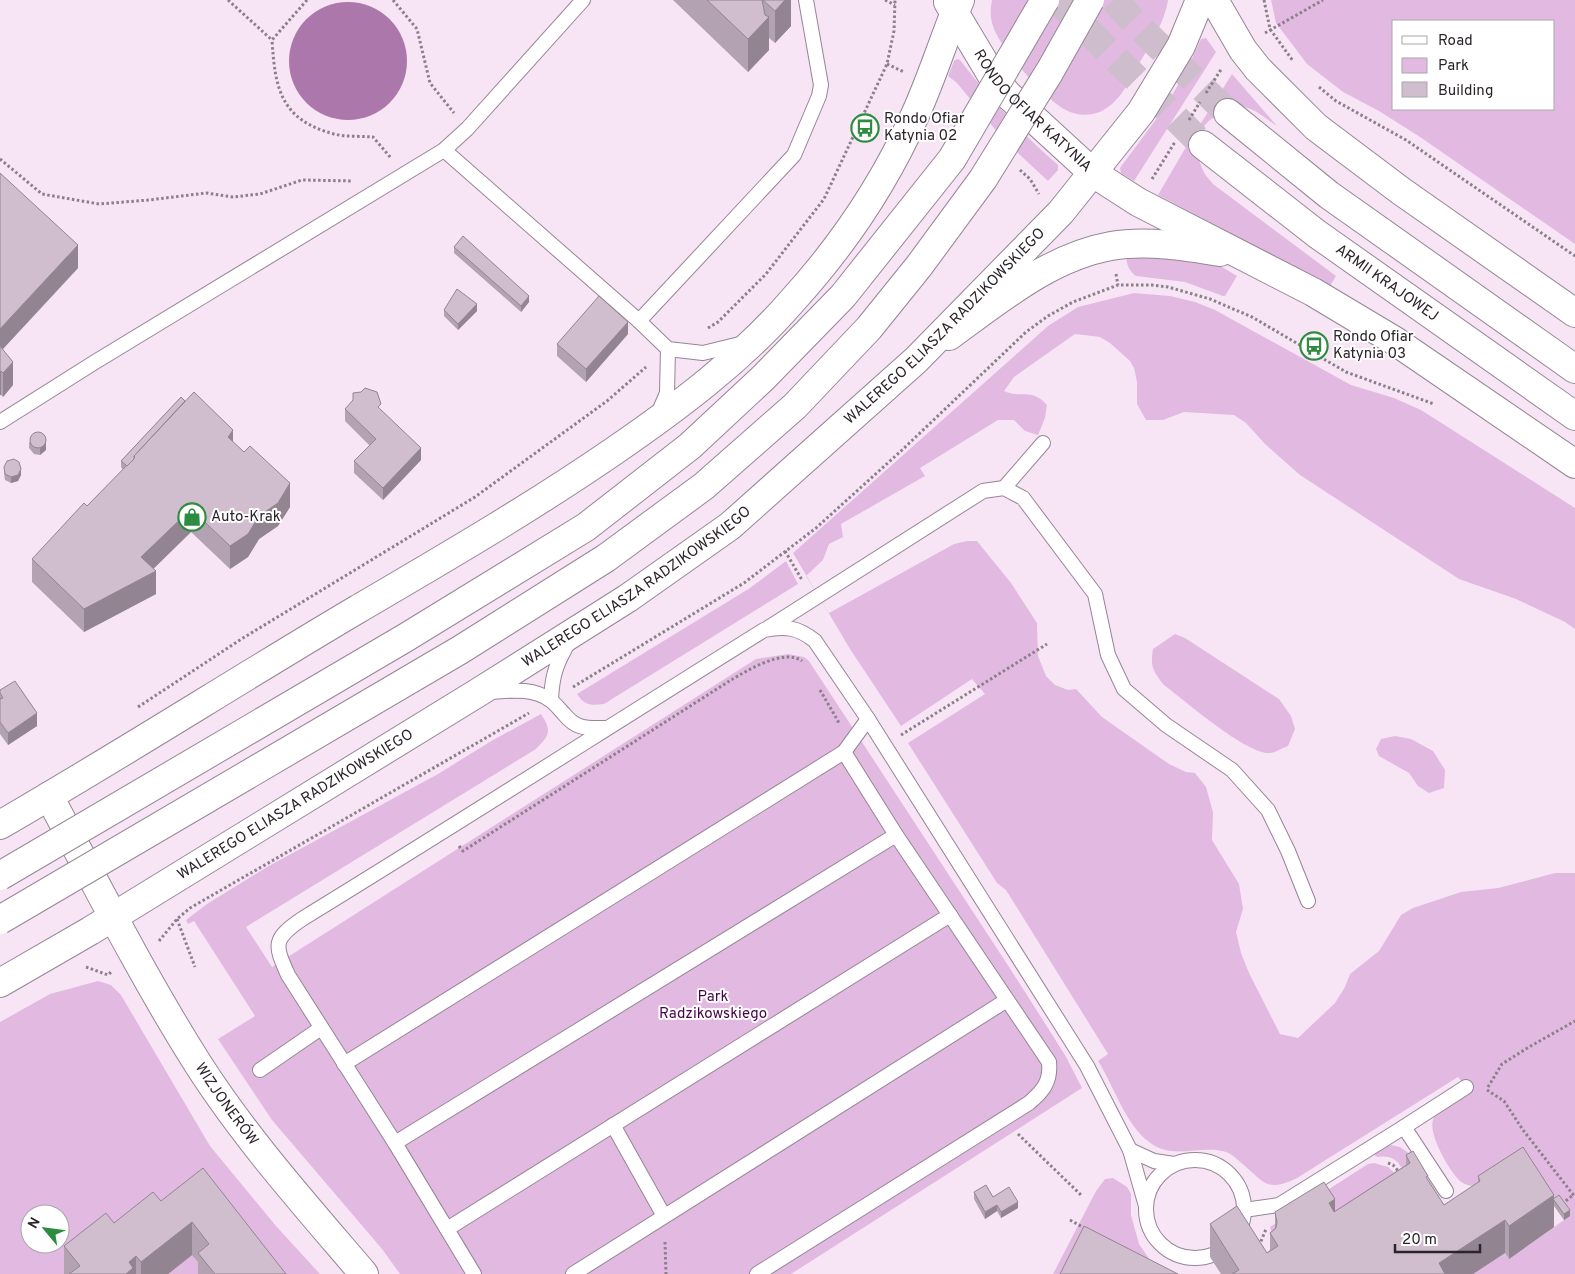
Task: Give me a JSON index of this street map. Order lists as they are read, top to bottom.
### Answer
{
  "streets": {
    "main road": [
      "RONDO OFIAR KATYNIA",
      "ARMII KRAJOWEJ",
      "WALEREGO ELIASZA RADZIKOWSKIEGO",
      "WIZJONERÓW"
    ]
  },
  "crossings": [
    ["RONDO OFIAR KATYNIA", "WALEREGO ELIASZA RADZIKOWSKIEGO"],
    ["WALEREGO ELIASZA RADZIKOWSKIEGO", "WIZJONERÓW"]
  ],
  "parks": ["Park Radzikowskiego"],
  "places": {
    "bus stop": ["Rondo Ofiar Katynia 02", "Rondo Ofiar Katynia 03"],
    "shop": ["Auto-Krak"]
  },
  "legend": ["Road", "Park", "Building"],
  "scale_bar": "20 m",
  "north": "top left"
}
